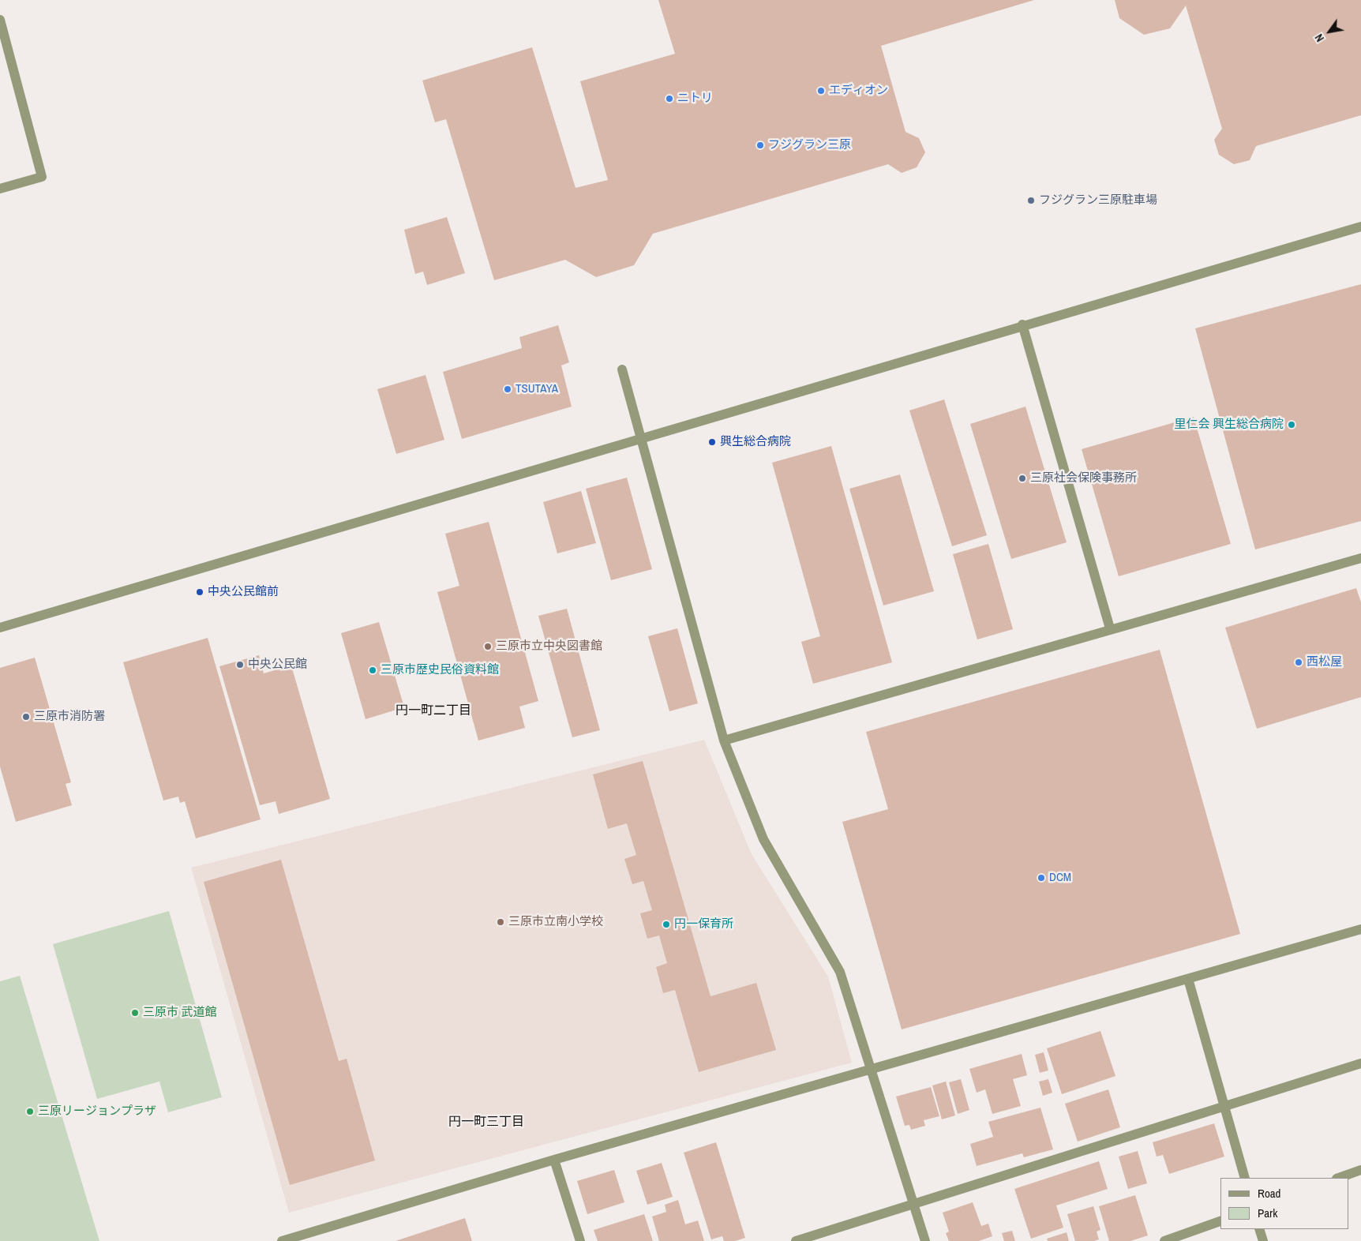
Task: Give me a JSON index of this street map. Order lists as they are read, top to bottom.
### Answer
{
  "districts": ["円一町二丁目", "円一町三丁目"],
  "places": [
    "エディオン",
    "ニトリ",
    "フジグラン三原",
    "フジグラン三原駐車場",
    "TSUTAYA",
    "里仁会 興生総合病院",
    "興生総合病院",
    "三原社会保険事務所",
    "中央公民館前",
    "三原市立中央図書館",
    "西松屋",
    "中央公民館",
    "三原市歴史民俗資料館",
    "三原市消防署",
    "DCM",
    "三原市立南小学校",
    "円一保育所",
    "三原市 武道館",
    "三原リージョンプラザ"
  ],
  "legend": ["Road", "Park"],
  "north": "bottom left"
}
